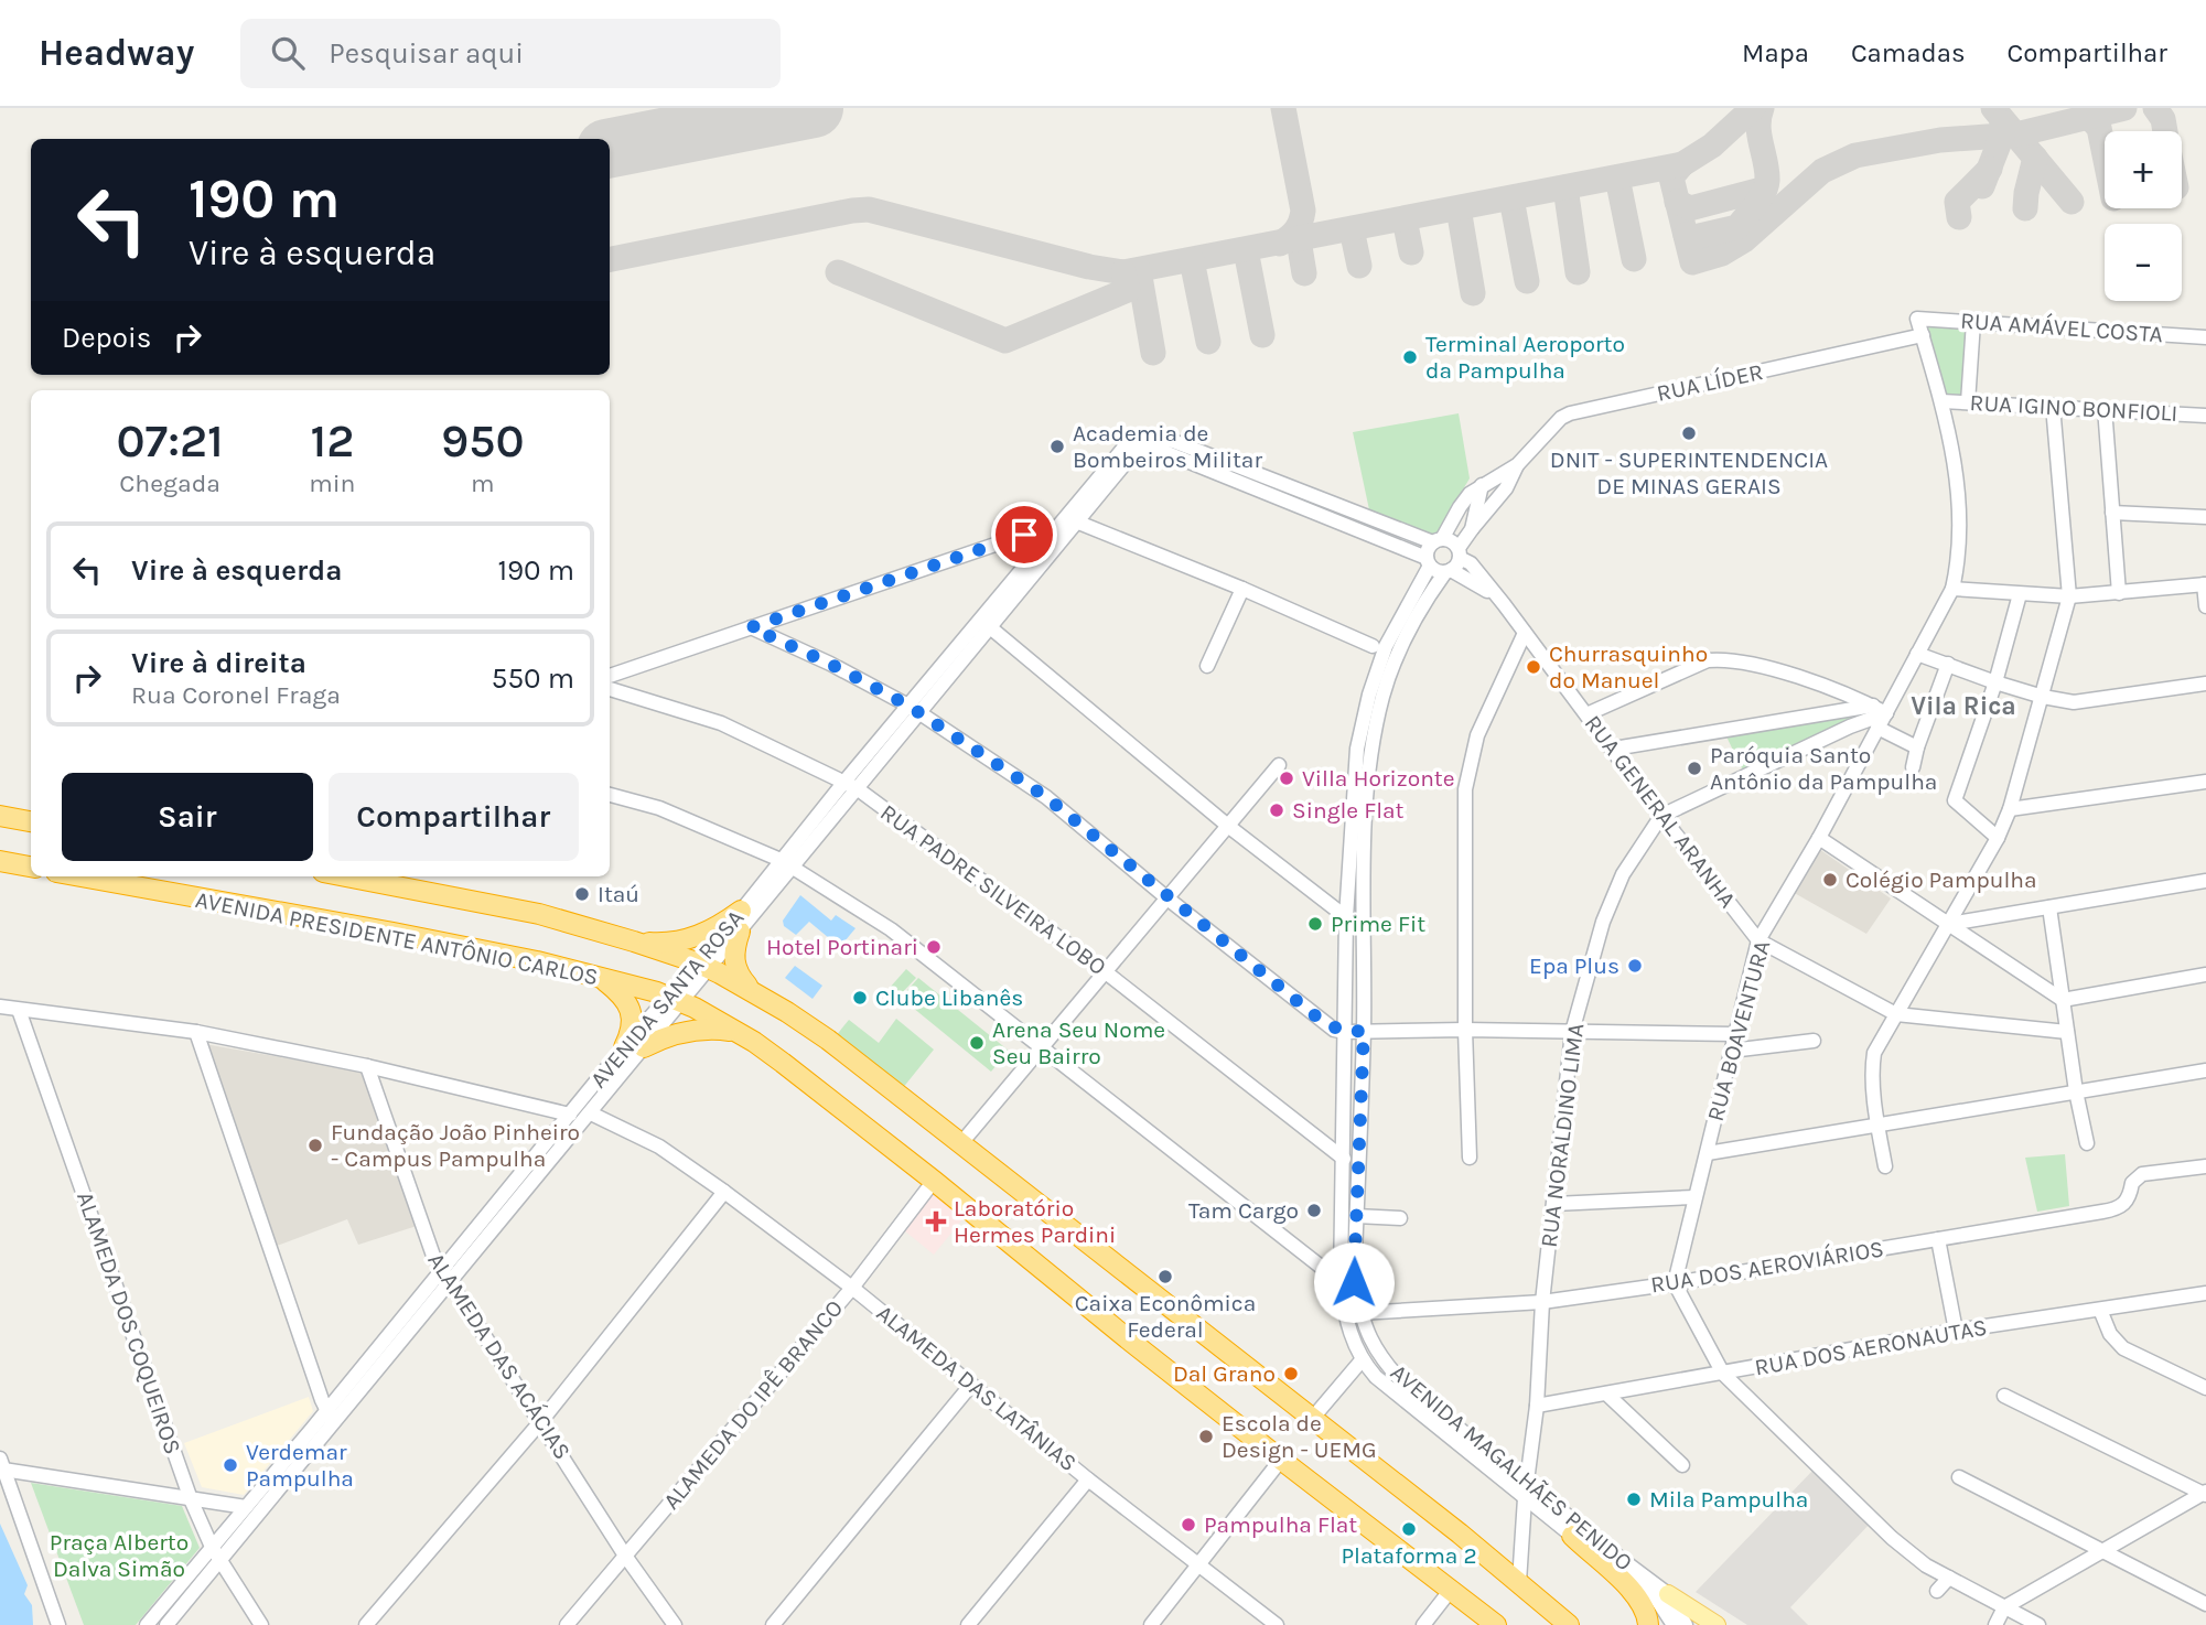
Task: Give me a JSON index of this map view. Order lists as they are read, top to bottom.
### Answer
{
  "streets": {
    "highway": ["AVENIDA PRESIDENTE ANTÔNIO CARLOS"],
    "street": [
      "RUA AMÁVEL COSTA",
      "RUA LÍDER",
      "RUA IGINO BONFIOLI",
      "RUA GENERAL ARANHA",
      "RUA PADRE SILVEIRA LOBO",
      "AVENIDA SANTA ROSA",
      "RUA BOAVENTURA",
      "RUA NORALDINO LIMA",
      "RUA DOS AEROVIÁRIOS",
      "ALAMEDA DOS COQUEIROS",
      "RUA DOS AERONAUTAS",
      "ALAMEDA DAS ACÁCIAS",
      "ALAMEDA DAS LATÂNIAS",
      "ALAMEDA DO IPÊ BRANCO",
      "AVENIDA MAGALHÃES PENIDO"
    ]
  },
  "crossings": [
    ["RUA AMÁVEL COSTA", "RUA BOAVENTURA"],
    ["RUA LÍDER", "RUA GENERAL ARANHA"],
    ["RUA LÍDER", "RUA BOAVENTURA"],
    ["RUA LÍDER", "AVENIDA MAGALHÃES PENIDO"],
    ["RUA IGINO BONFIOLI", "RUA BOAVENTURA"],
    ["RUA GENERAL ARANHA", "RUA BOAVENTURA"],
    ["RUA GENERAL ARANHA", "RUA NORALDINO LIMA"],
    ["RUA GENERAL ARANHA", "AVENIDA MAGALHÃES PENIDO"],
    ["RUA PADRE SILVEIRA LOBO", "AVENIDA SANTA ROSA"],
    ["RUA PADRE SILVEIRA LOBO", "AVENIDA MAGALHÃES PENIDO"],
    ["AVENIDA PRESIDENTE ANTÔNIO CARLOS", "AVENIDA SANTA ROSA"],
    ["AVENIDA PRESIDENTE ANTÔNIO CARLOS", "RUA NORALDINO LIMA"],
    ["AVENIDA PRESIDENTE ANTÔNIO CARLOS", "ALAMEDA DO IPÊ BRANCO"],
    ["AVENIDA SANTA ROSA", "ALAMEDA DOS COQUEIROS"],
    ["AVENIDA SANTA ROSA", "ALAMEDA DAS ACÁCIAS"],
    ["AVENIDA SANTA ROSA", "ALAMEDA DAS LATÂNIAS"],
    ["RUA BOAVENTURA", "RUA DOS AEROVIÁRIOS"],
    ["RUA NORALDINO LIMA", "RUA DOS AEROVIÁRIOS"],
    ["RUA NORALDINO LIMA", "RUA DOS AERONAUTAS"],
    ["RUA NORALDINO LIMA", "AVENIDA MAGALHÃES PENIDO"],
    ["RUA DOS AEROVIÁRIOS", "AVENIDA MAGALHÃES PENIDO"],
    ["ALAMEDA DAS ACÁCIAS", "ALAMEDA DO IPÊ BRANCO"],
    ["ALAMEDA DAS LATÂNIAS", "ALAMEDA DO IPÊ BRANCO"]
  ],
  "districts": ["Vila Rica"],
  "parks": ["Praça Alberto Dalva Simão"],
  "places": {
    "other": [
      "Terminal Aeroporto da Pampulha",
      "DNIT - SUPERINTENDENCIA DE MINAS GERAIS",
      "Academia de Bombeiros Militar",
      "Churrasquinho do Manuel",
      "Paróquia Santo Antônio da Pampulha",
      "Villa Horizonte",
      "Single Flat",
      "Colégio Pampulha",
      "Itaú",
      "Prime Fit",
      "Hotel Portinari",
      "Epa Plus",
      "Clube Libanês",
      "Arena Seu Nome Seu Bairro",
      "Fundação João Pinheiro - Campus Pampulha",
      "Tam Cargo",
      "Caixa Econômica Federal",
      "Dal Grano",
      "Escola de Design - UEMG",
      "Verdemar Pampulha",
      "Mila Pampulha",
      "Pampulha Flat",
      "Plataforma 2"
    ],
    "health": ["Laboratório Hermes Pardini"]
  },
  "page": {
    "header": "Headway",
    "search": "Pesquisar aqui",
    "nav": ["Mapa", "Camadas", "Compartilhar"],
    "map_buttons": ["+", "−"],
    "turn": ["190 m", "Vire à esquerda"],
    "then": "Depois",
    "eta": [
      "07:21",
      "Chegada",
      "12",
      "min",
      "950",
      "m"
    ],
    "list": [
      {
        "name": "Vire à esquerda",
        "value": "190 m"
      },
      {
        "name": "Vire à direita",
        "note": "Rua Coronel Fraga",
        "value": "550 m"
      }
    ],
    "buttons": ["Sair", "Compartilhar"]
  }
}
